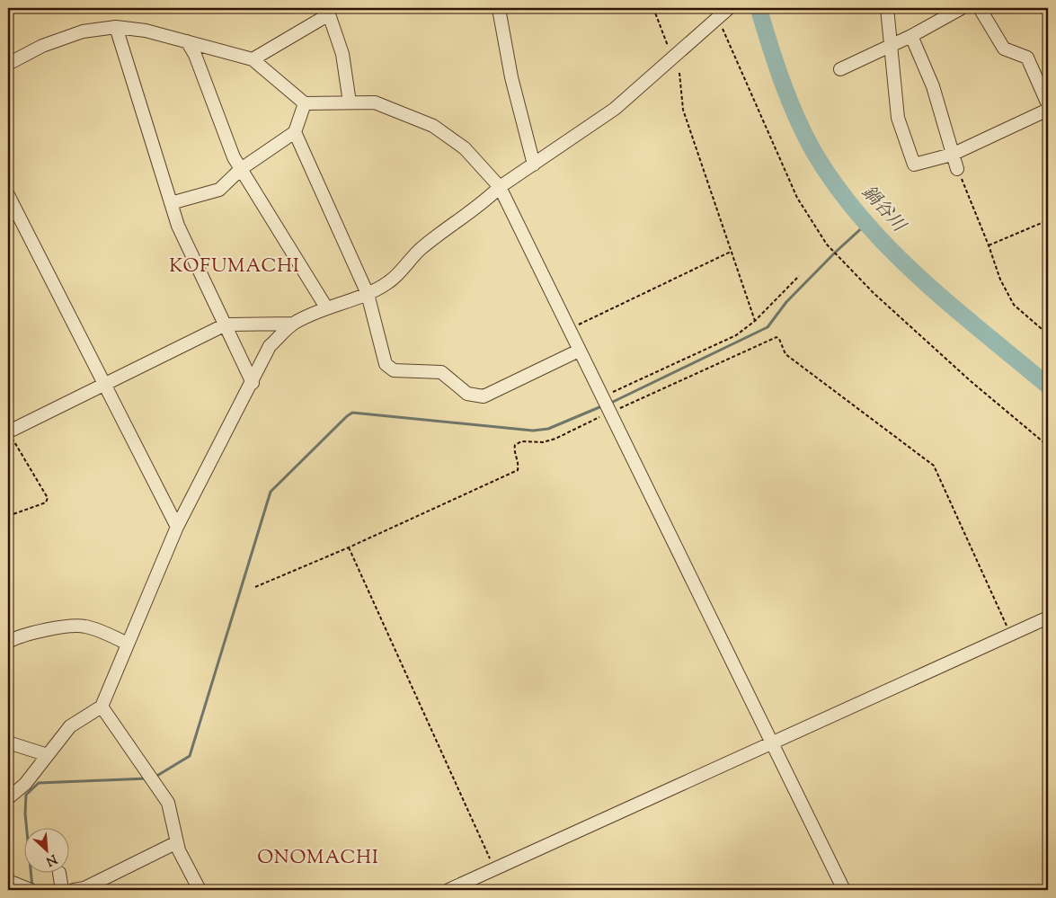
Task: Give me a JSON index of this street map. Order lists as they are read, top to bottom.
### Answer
{
  "districts": ["KOFUMACHI", "ONOMACHI"],
  "water": ["鍋谷川"],
  "north": "bottom right"
}
